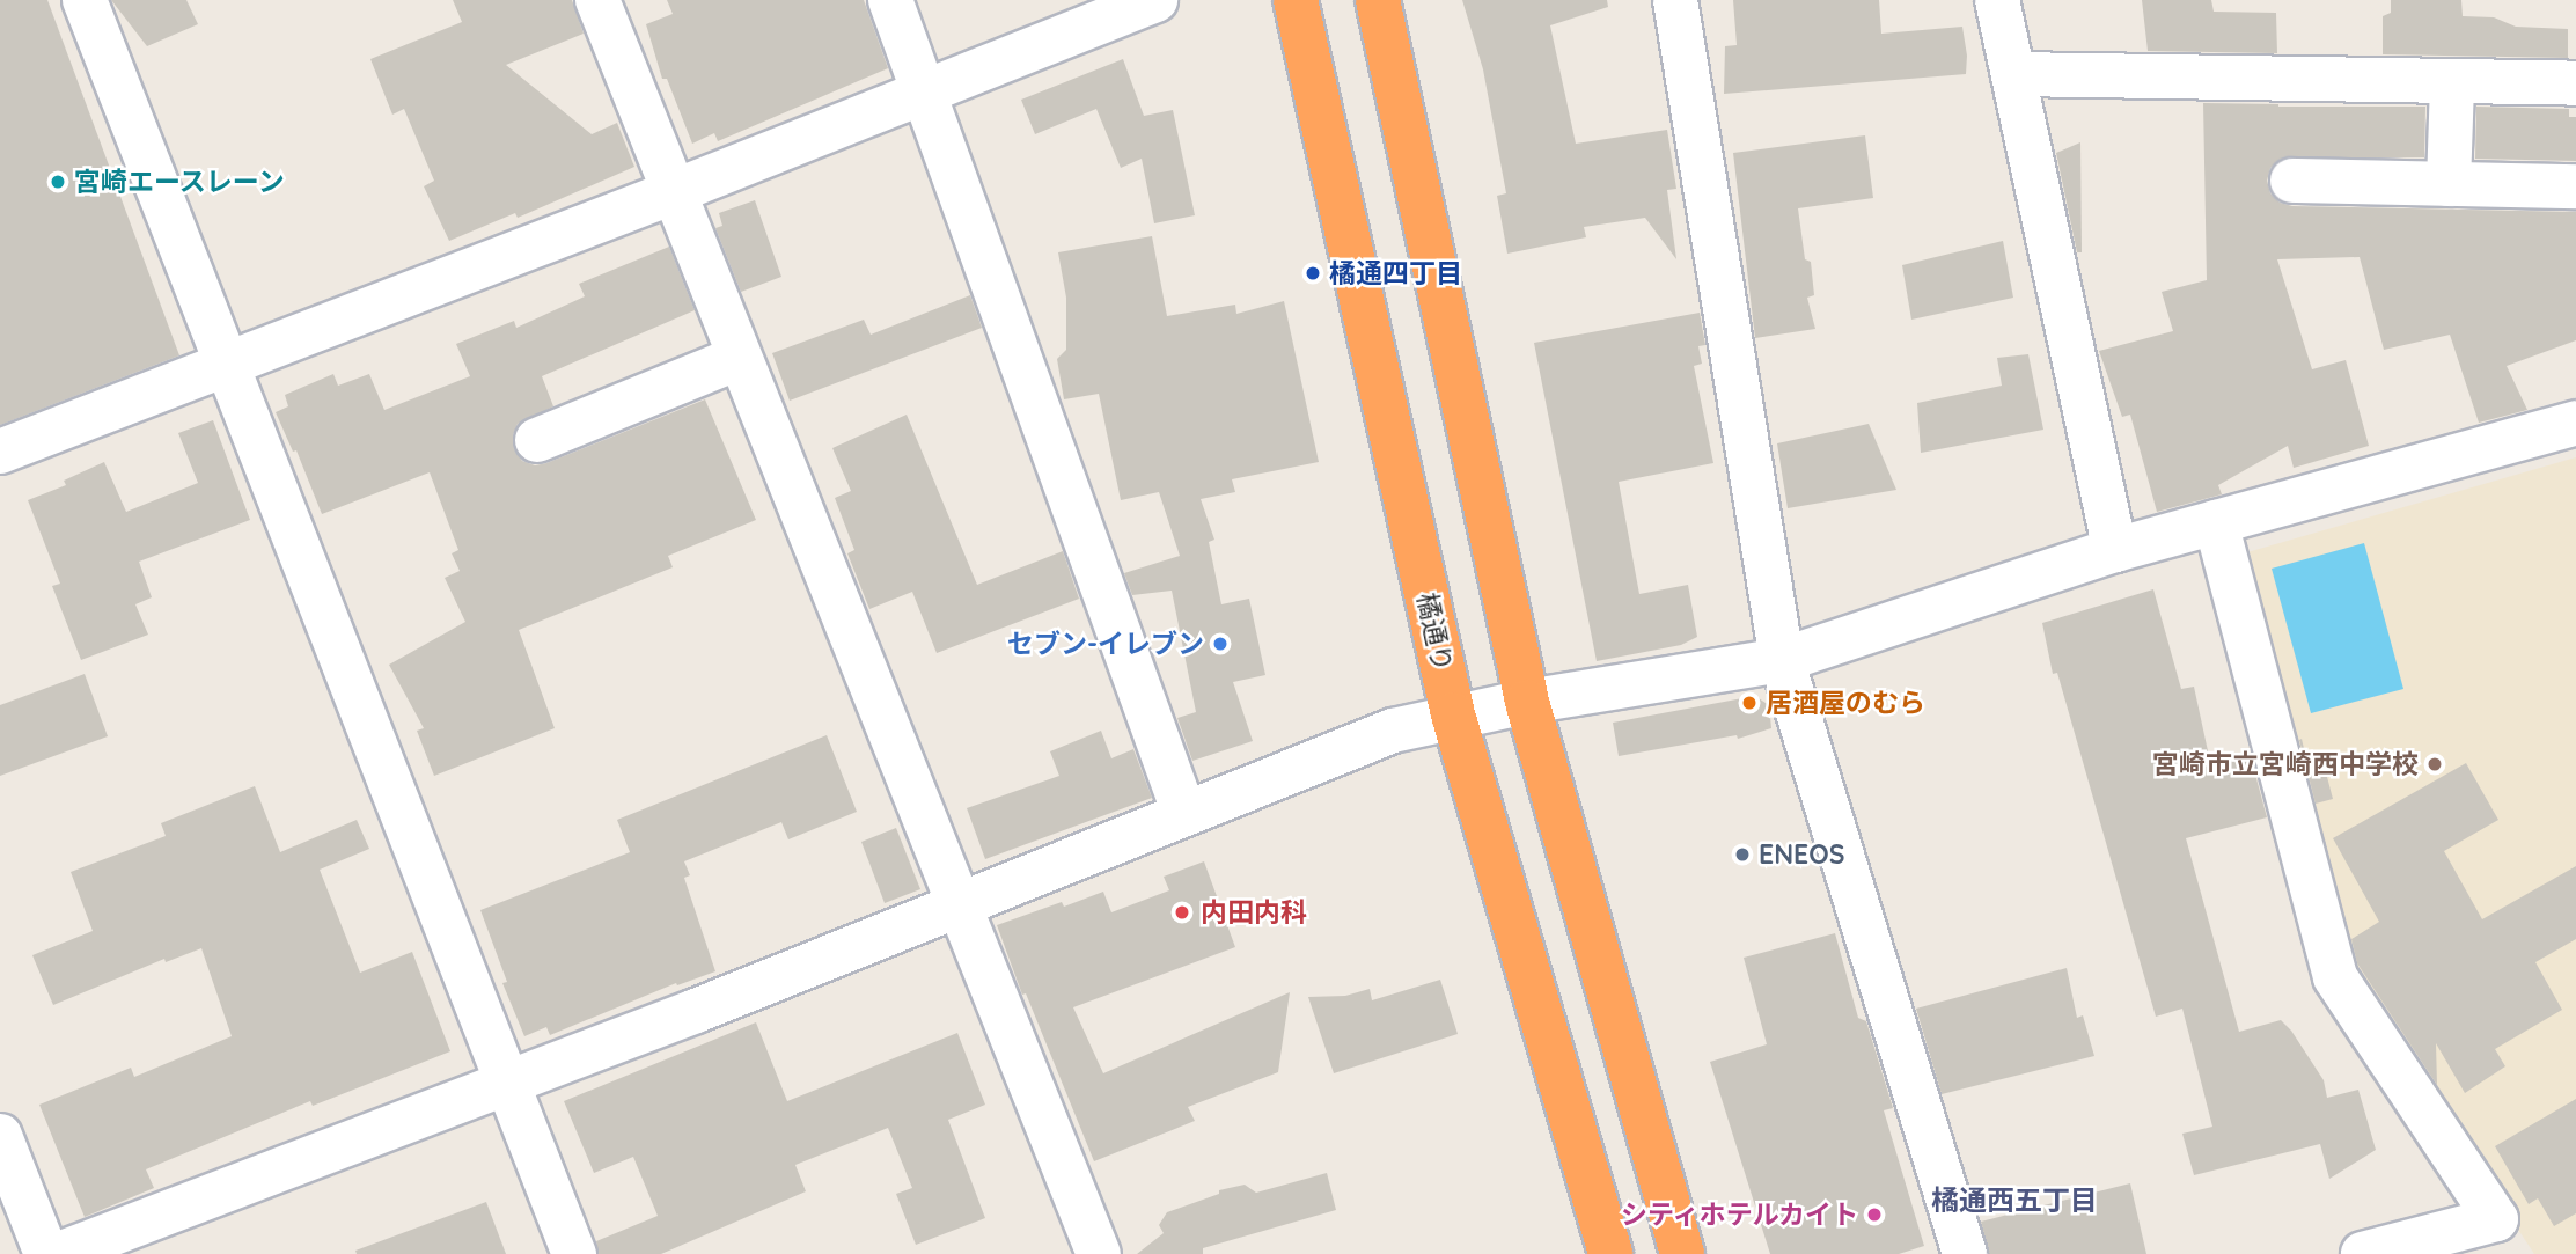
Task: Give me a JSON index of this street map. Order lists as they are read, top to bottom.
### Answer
{
  "streets": {
    "highway": ["橘通り"]
  },
  "districts": ["橘通西五丁目"],
  "places": [
    "宮崎エースレーン",
    "橘通四丁目",
    "セブン-イレブン",
    "居酒屋のむら",
    "宮崎市立宮崎西中学校",
    "ENEOS",
    "内田内科",
    "シティホテルカイト"
  ]
}
